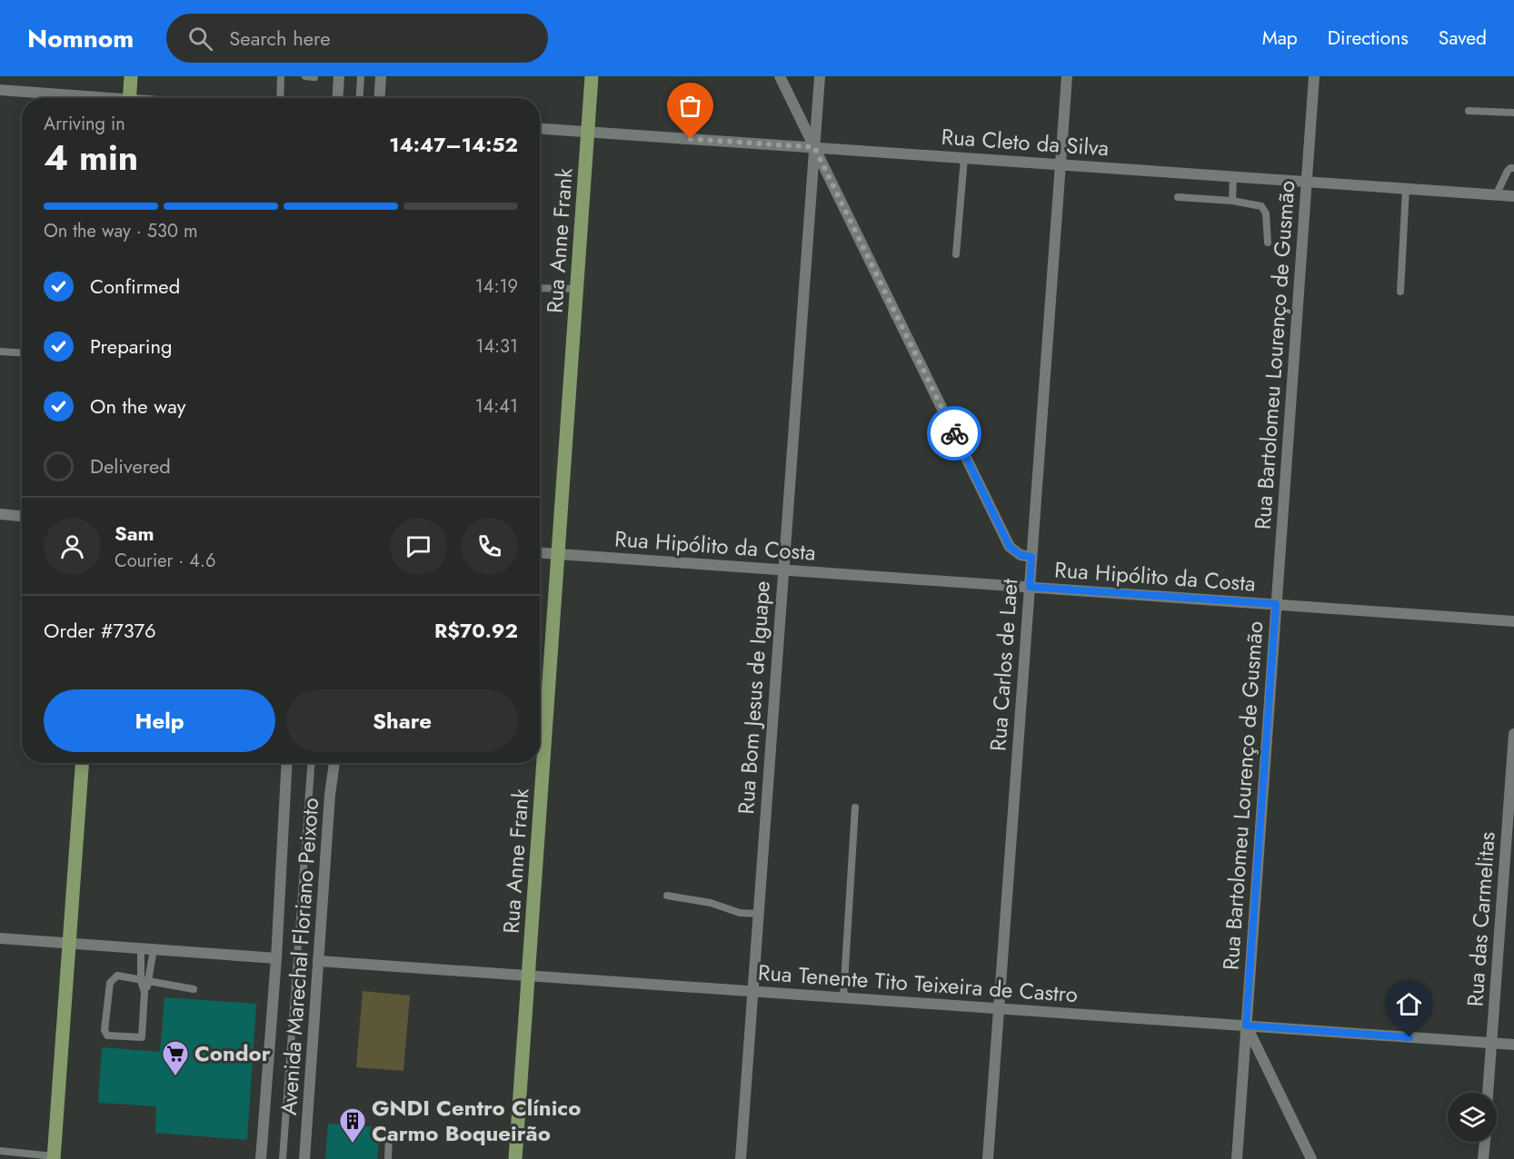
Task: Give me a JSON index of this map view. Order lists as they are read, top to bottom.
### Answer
{
  "streets": {
    "main road": ["Rua Anne Frank"],
    "street": [
      "Rua Cleto da Silva",
      "Rua Bartolomeu Lourenço de Gusmão",
      "Rua Hipólito da Costa",
      "Rua Carlos de Laet",
      "Rua Bom Jesus de Iguape",
      "Rua das Carmelitas",
      "Avenida Marechal Floriano Peixoto",
      "Rua Tenente Tito Teixeira de Castro"
    ]
  },
  "crossings": [
    ["Rua Cleto da Silva", "Rua Anne Frank"],
    ["Rua Cleto da Silva", "Rua Bartolomeu Lourenço de Gusmão"],
    ["Rua Cleto da Silva", "Rua Carlos de Laet"],
    ["Rua Cleto da Silva", "Rua Bom Jesus de Iguape"],
    ["Rua Anne Frank", "Rua Hipólito da Costa"],
    ["Rua Anne Frank", "Rua Tenente Tito Teixeira de Castro"],
    ["Rua Bartolomeu Lourenço de Gusmão", "Rua Hipólito da Costa"],
    ["Rua Bartolomeu Lourenço de Gusmão", "Rua Tenente Tito Teixeira de Castro"],
    ["Rua Hipólito da Costa", "Rua Carlos de Laet"],
    ["Rua Hipólito da Costa", "Rua Bom Jesus de Iguape"],
    ["Rua Carlos de Laet", "Rua Tenente Tito Teixeira de Castro"],
    ["Rua Bom Jesus de Iguape", "Rua Tenente Tito Teixeira de Castro"],
    ["Rua das Carmelitas", "Rua Tenente Tito Teixeira de Castro"],
    ["Avenida Marechal Floriano Peixoto", "Rua Tenente Tito Teixeira de Castro"]
  ],
  "places": {
    "supermarket": ["Condor"],
    "building": ["GNDI Centro Clínico Carmo Boqueirão"]
  },
  "page": {
    "header": "Nomnom",
    "search": "Search here",
    "nav": ["Map", "Directions", "Saved"],
    "heading": ["4 min", "Arriving in", "14:47–14:52"],
    "panel": [
      "Sam",
      "Courier · 4.6",
      "Order #7376",
      "R$70.92"
    ],
    "bar": "On the way · 530 m",
    "list": [
      ["Confirmed", "14:19"],
      ["Preparing", "14:31"],
      ["On the way", "14:41"],
      "Delivered"
    ],
    "buttons": ["Help", "Share"]
  }
}
